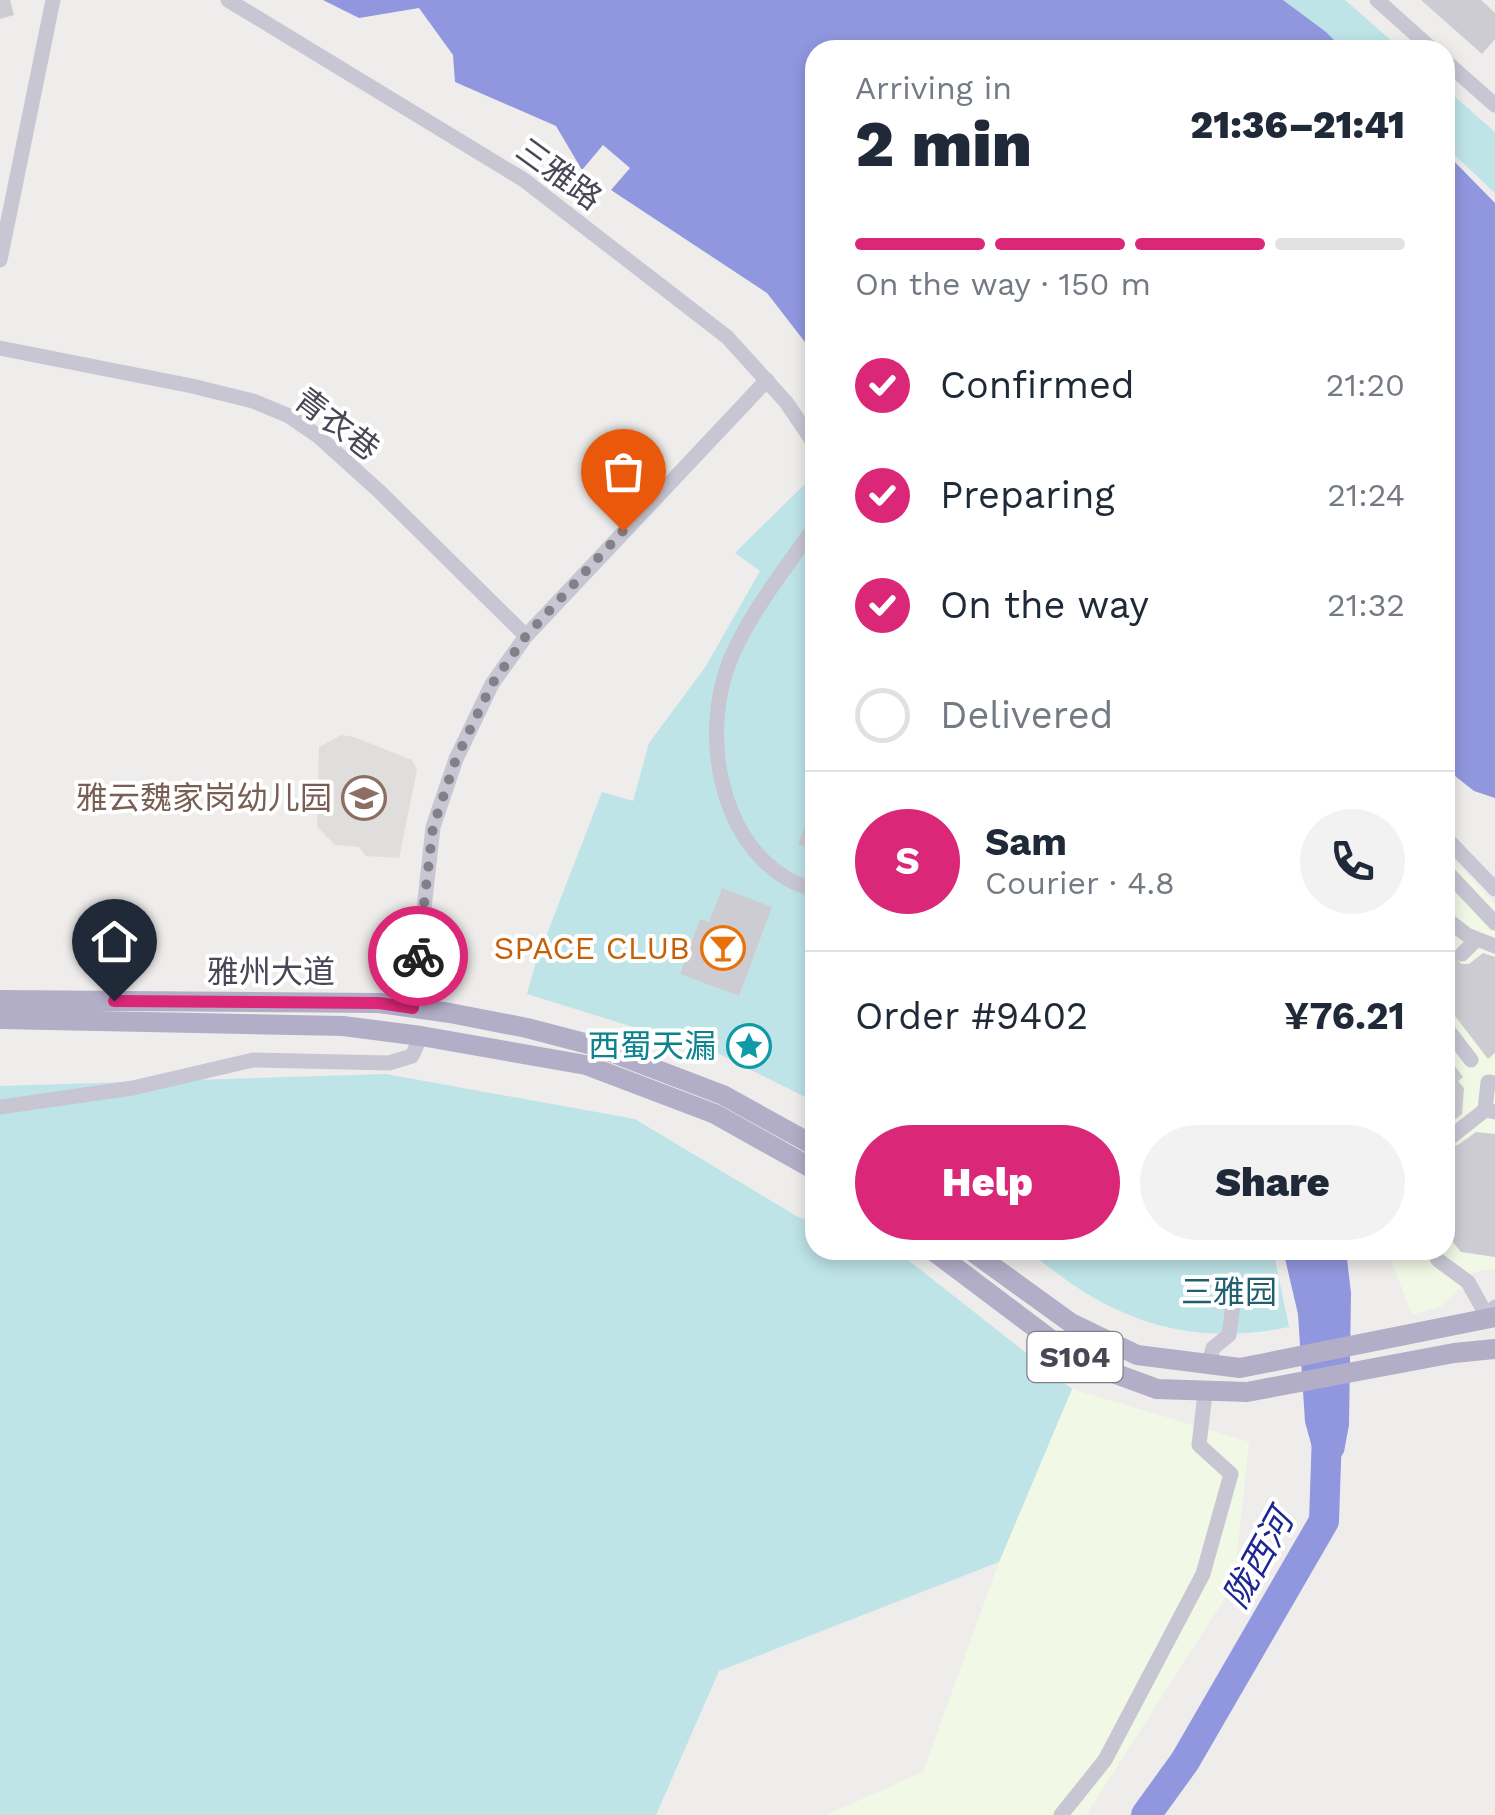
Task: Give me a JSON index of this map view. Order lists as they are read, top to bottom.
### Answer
{
  "streets": {
    "main road": ["雅州大道", "S104"],
    "street": ["三雅路", "青衣巷"]
  },
  "water": ["陇西河"],
  "parks": ["三雅园"],
  "places": {
    "school or university": ["雅云魏家岗幼儿园"],
    "bar": ["SPACE CLUB"],
    "place": ["西蜀天漏"]
  },
  "page": {
    "heading": ["2 min", "Arriving in", "21:36–21:41"],
    "panel": [
      "Sam",
      "Courier · 4.8",
      "Order #9402",
      "¥76.21"
    ],
    "bar": "On the way · 150 m",
    "list": [
      ["Confirmed", "21:20"],
      ["Preparing", "21:24"],
      ["On the way", "21:32"],
      "Delivered"
    ],
    "round": "S",
    "buttons": ["Help", "Share"]
  }
}
